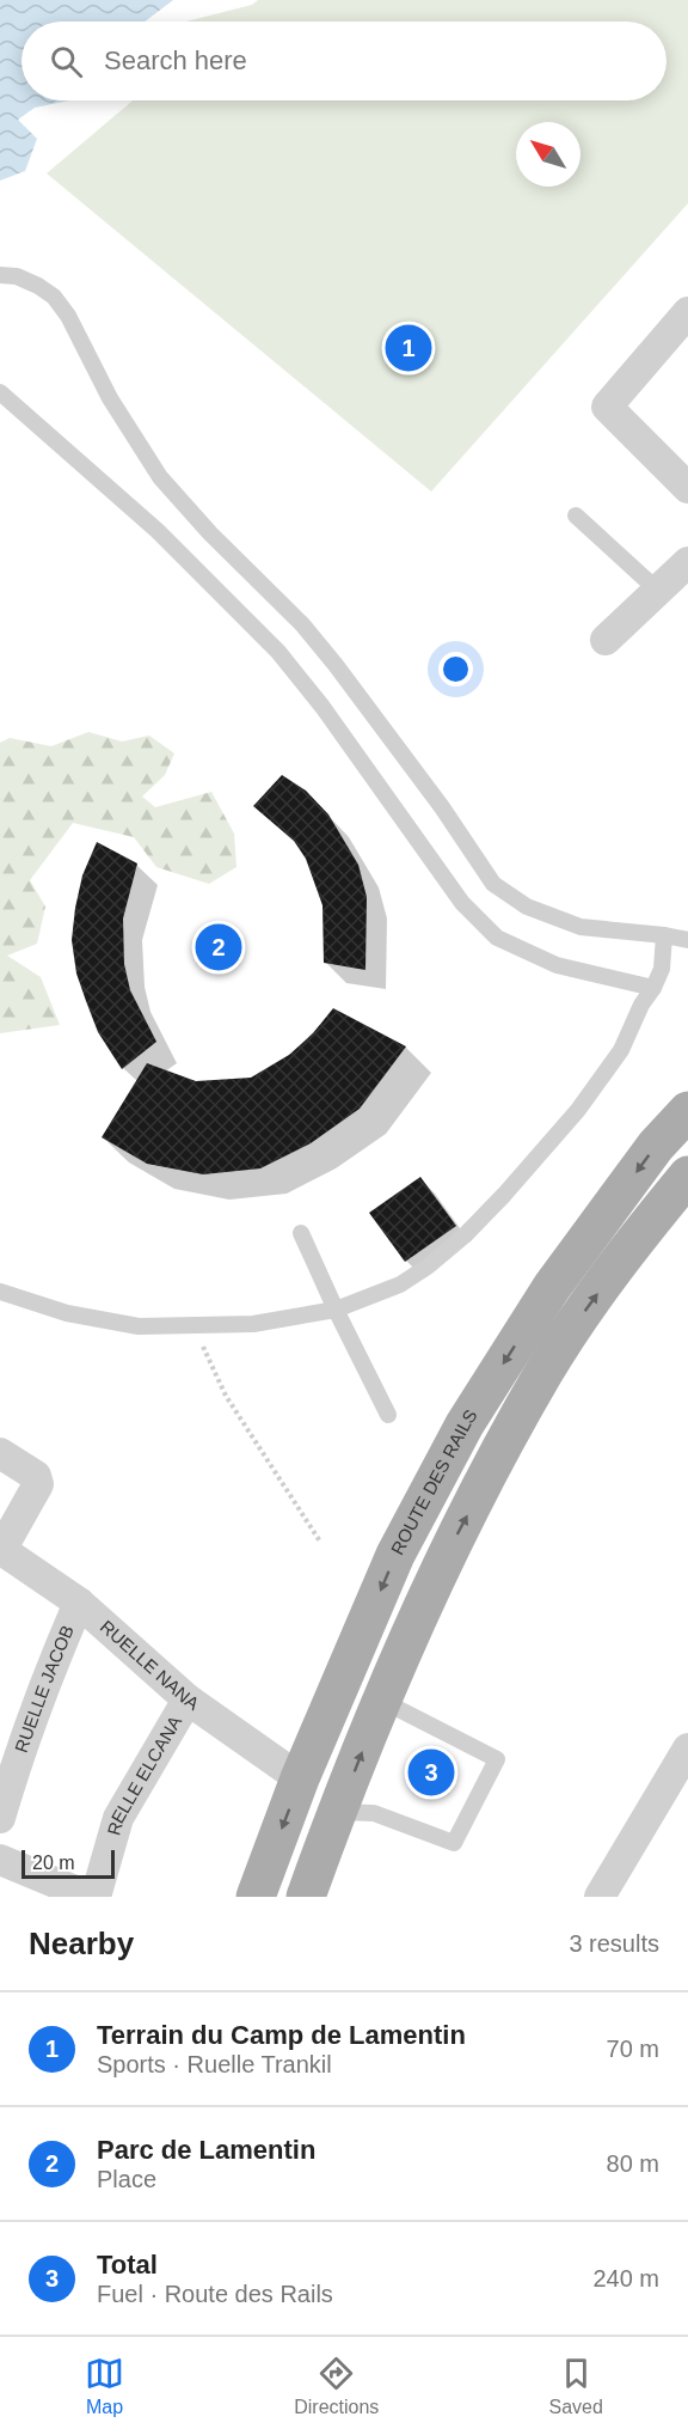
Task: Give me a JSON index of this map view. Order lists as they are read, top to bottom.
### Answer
{
  "streets": {
    "main road": ["ROUTE DES RAILS"],
    "street": ["RUELLE NANA", "RUELLE JACOB", "RELLE ELCANA"]
  },
  "crossings": [
    ["ROUTE DES RAILS", "RUELLE NANA"],
    ["RUELLE NANA", "RUELLE JACOB"],
    ["RUELLE NANA", "RELLE ELCANA"]
  ],
  "scale_bar": "20 m",
  "north": "top left",
  "page": {
    "search": "Search here",
    "pins": ["1", "2", "3"],
    "scale": "20 m",
    "heading": ["Nearby", "3 results"],
    "list": [
      {
        "mark": "1",
        "name": "Terrain du Camp de Lamentin",
        "note": "Sports · Ruelle Trankil",
        "value": "70 m"
      },
      {
        "mark": "2",
        "name": "Parc de Lamentin",
        "note": "Place",
        "value": "80 m"
      },
      {
        "mark": "3",
        "name": "Total",
        "note": "Fuel · Route des Rails",
        "value": "240 m"
      }
    ],
    "nav": ["Map", "Directions", "Saved"]
  }
}
